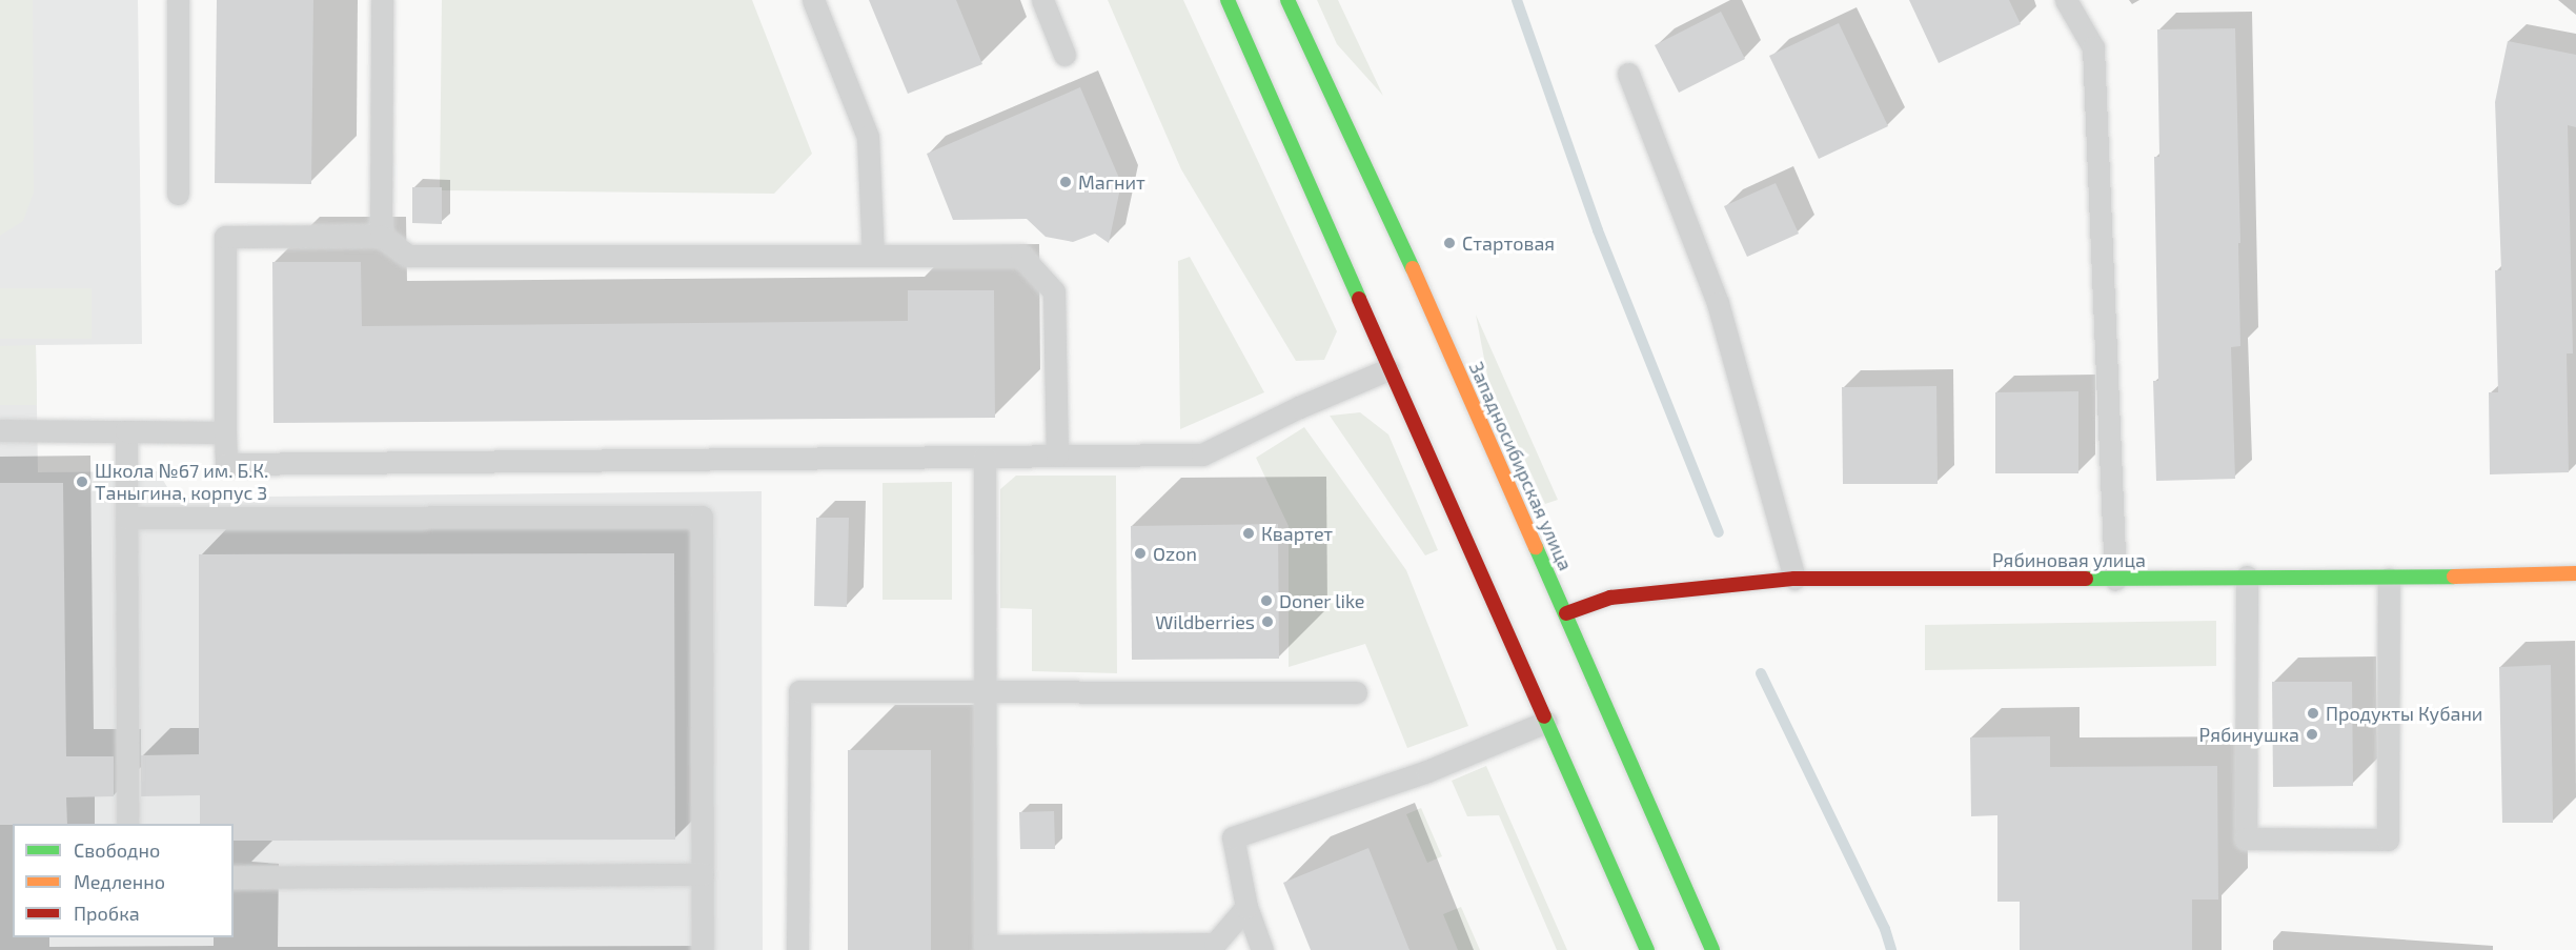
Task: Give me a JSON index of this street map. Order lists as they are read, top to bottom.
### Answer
{
  "streets": {
    "main road": ["Западносибирская улица", "Рябиновая улица"]
  },
  "crossings": [
    ["Западносибирская улица", "Рябиновая улица"]
  ],
  "places": [
    "Магнит",
    "Стартовая",
    "Школа №67 им. Б.К. Таныгина, корпус 3",
    "Квартет",
    "Ozon",
    "Doner like",
    "Wildberries",
    "Продукты Кубани",
    "Рябинушка"
  ],
  "legend": ["Свободно", "Медленно", "Пробка"]
}
